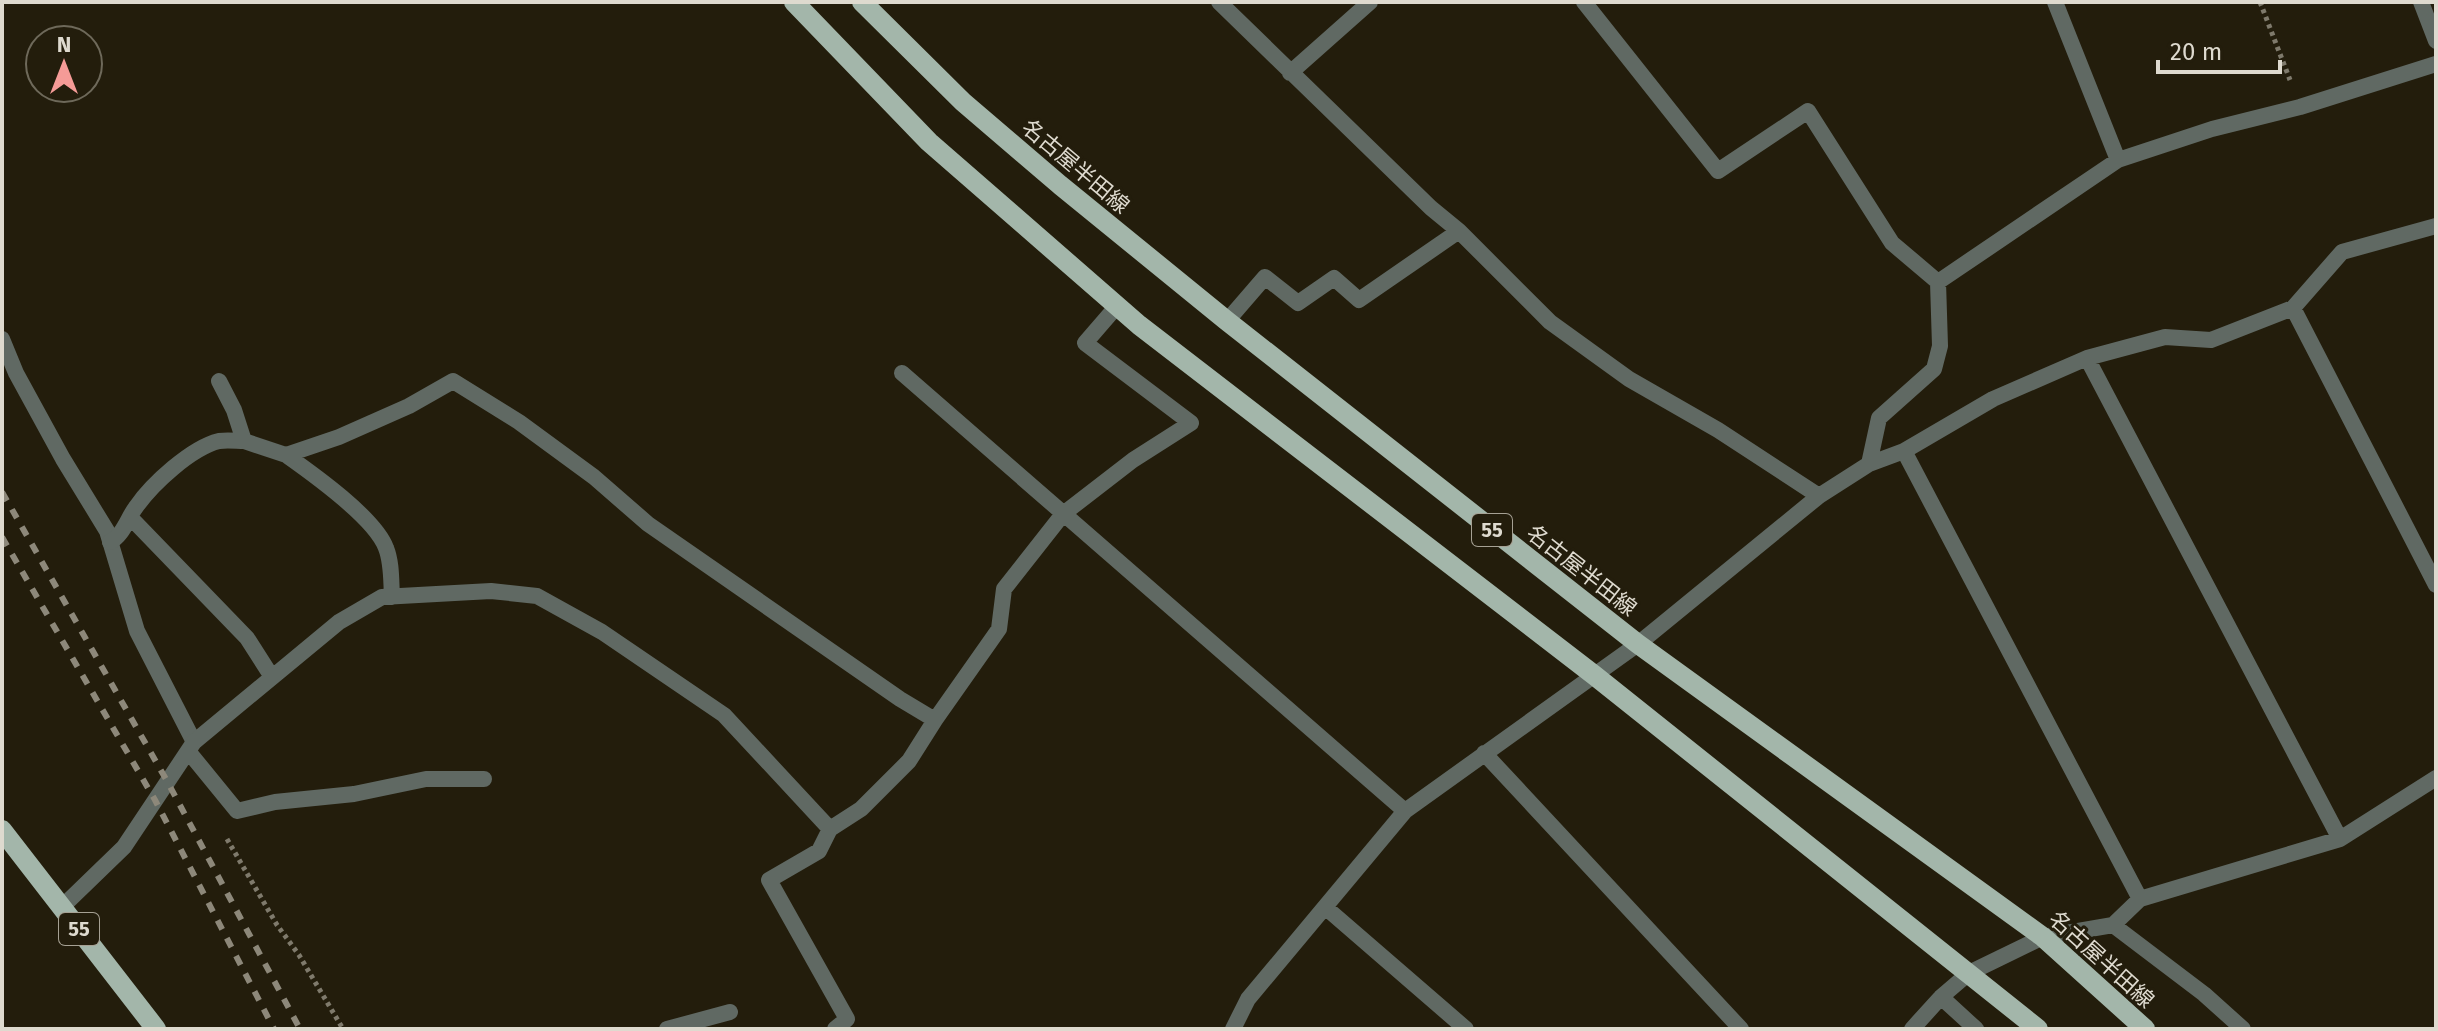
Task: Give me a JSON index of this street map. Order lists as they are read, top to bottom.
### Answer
{
  "streets": {
    "main road": ["名古屋半田線", "55"]
  },
  "scale_bar": "20 m",
  "north": "top"
}
